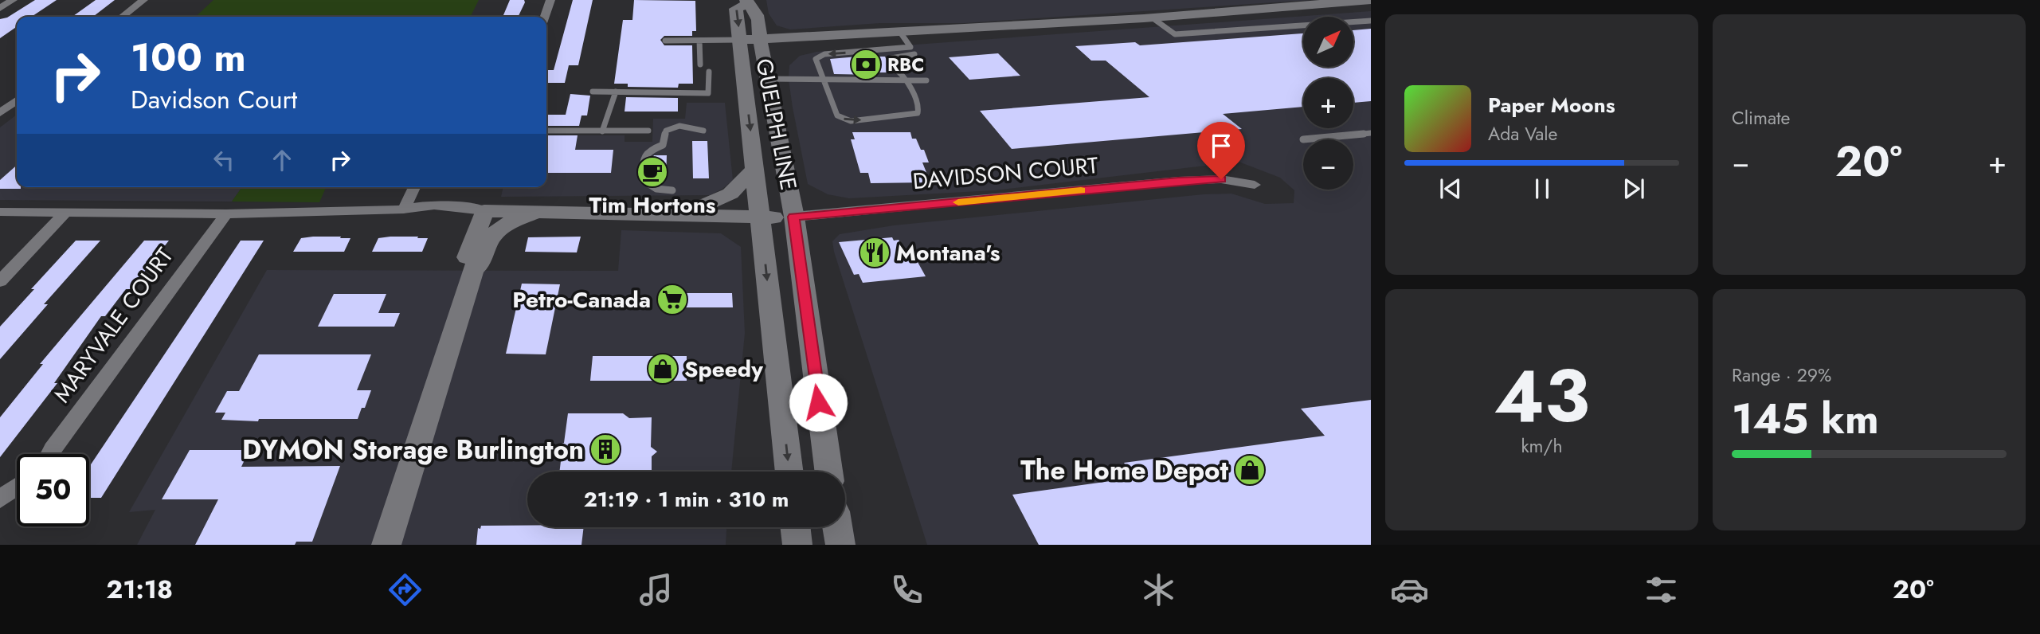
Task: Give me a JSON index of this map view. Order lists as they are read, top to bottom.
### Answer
{
  "streets": {
    "main road": ["GUELPH LINE", "DAVIDSON COURT"],
    "street": ["MARYVALE COURT"]
  },
  "crossings": [
    ["GUELPH LINE", "DAVIDSON COURT"]
  ],
  "places": {
    "bank": ["RBC"],
    "cafe": ["Tim Hortons"],
    "restaurant": ["Montana's"],
    "supermarket": ["Petro-Canada"],
    "shop": ["Speedy", "The Home Depot"],
    "building": ["DYMON Storage Burlington"]
  },
  "north": "top right",
  "page": {
    "tile": [
      "Climate",
      ["43", "km/h"],
      ["Range · 29%", "145 km"]
    ],
    "map_buttons": ["+", "−"],
    "turn": ["100 m", "Davidson Court"],
    "song": ["Paper Moons", "Ada Vale"],
    "heat": ["−", "20°", "+"],
    "limit": "50",
    "trip": "21:19 · 1 min · 310 m",
    "tabs": ["21:18", "20°"]
  }
}
